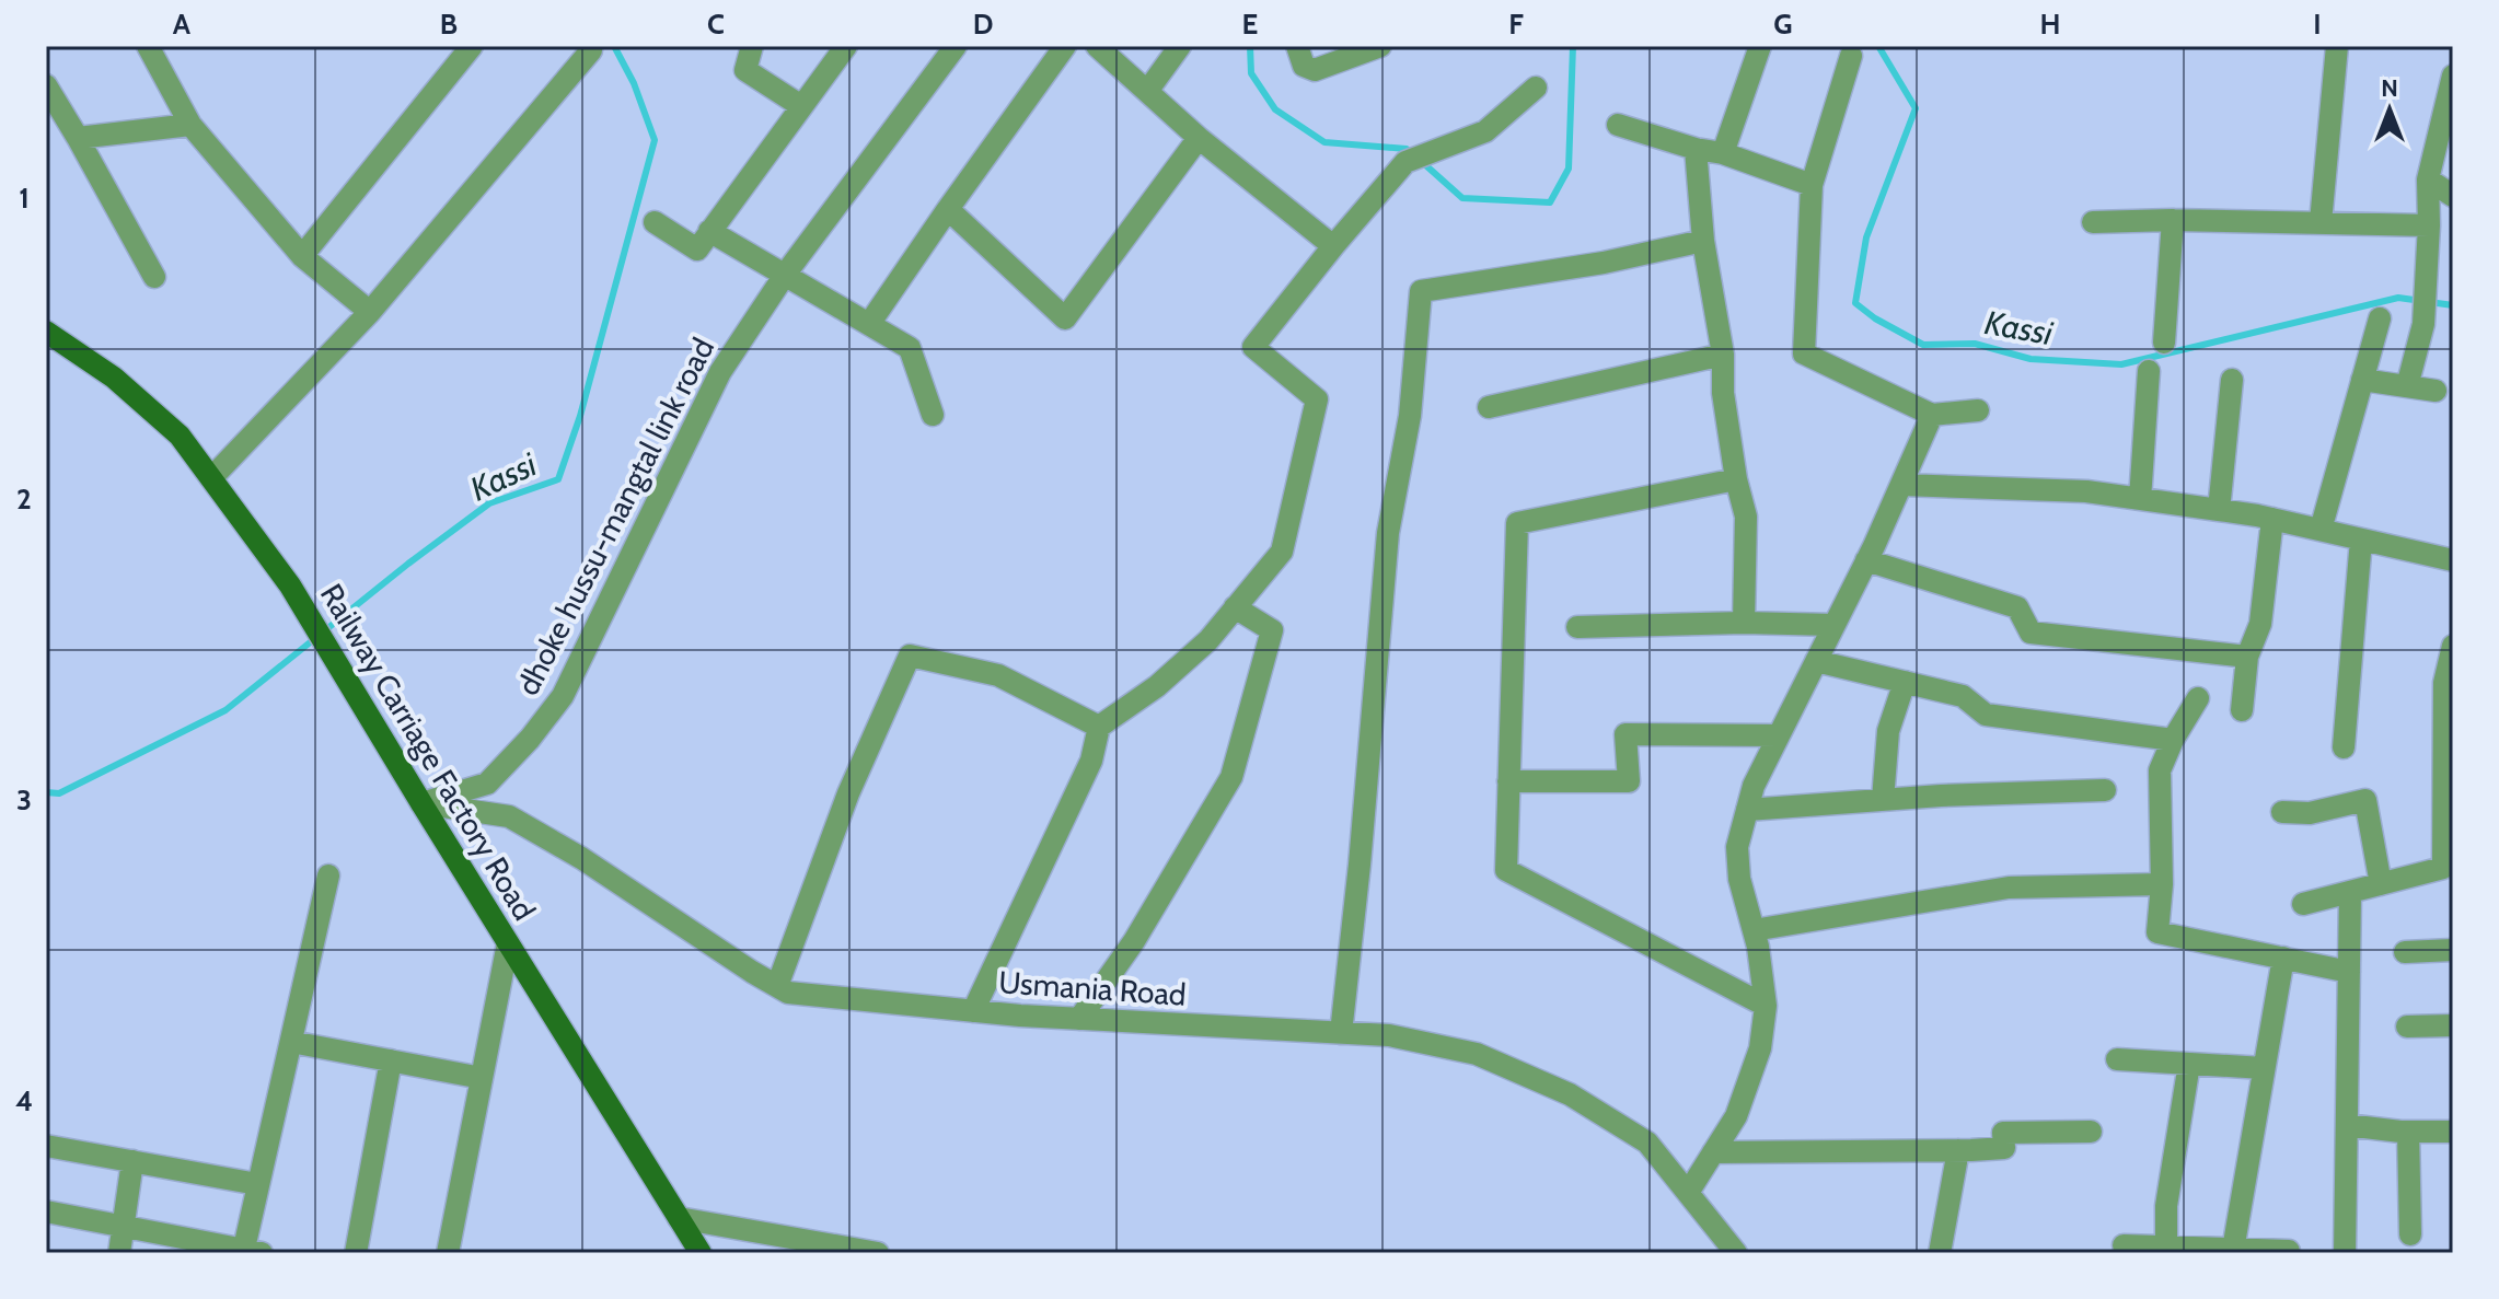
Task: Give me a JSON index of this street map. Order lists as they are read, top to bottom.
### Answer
{
  "streets": {
    "main road": ["Railway Carriage Factory Road"],
    "street": ["dhoke hussu-mangtal link road", "Usmania Road"]
  },
  "crossings": [
    ["dhoke hussu-mangtal link road", "Railway Carriage Factory Road"],
    ["dhoke hussu-mangtal link road", "Usmania Road"],
    ["Railway Carriage Factory Road", "Usmania Road"]
  ],
  "water": ["Kassi"],
  "north": "top",
  "grid": {
    "columns": [
      "A",
      "B",
      "C",
      "D",
      "E",
      "F",
      "G",
      "H",
      "I"
    ],
    "rows": [
      "1",
      "2",
      "3",
      "4"
    ]
  }
}
